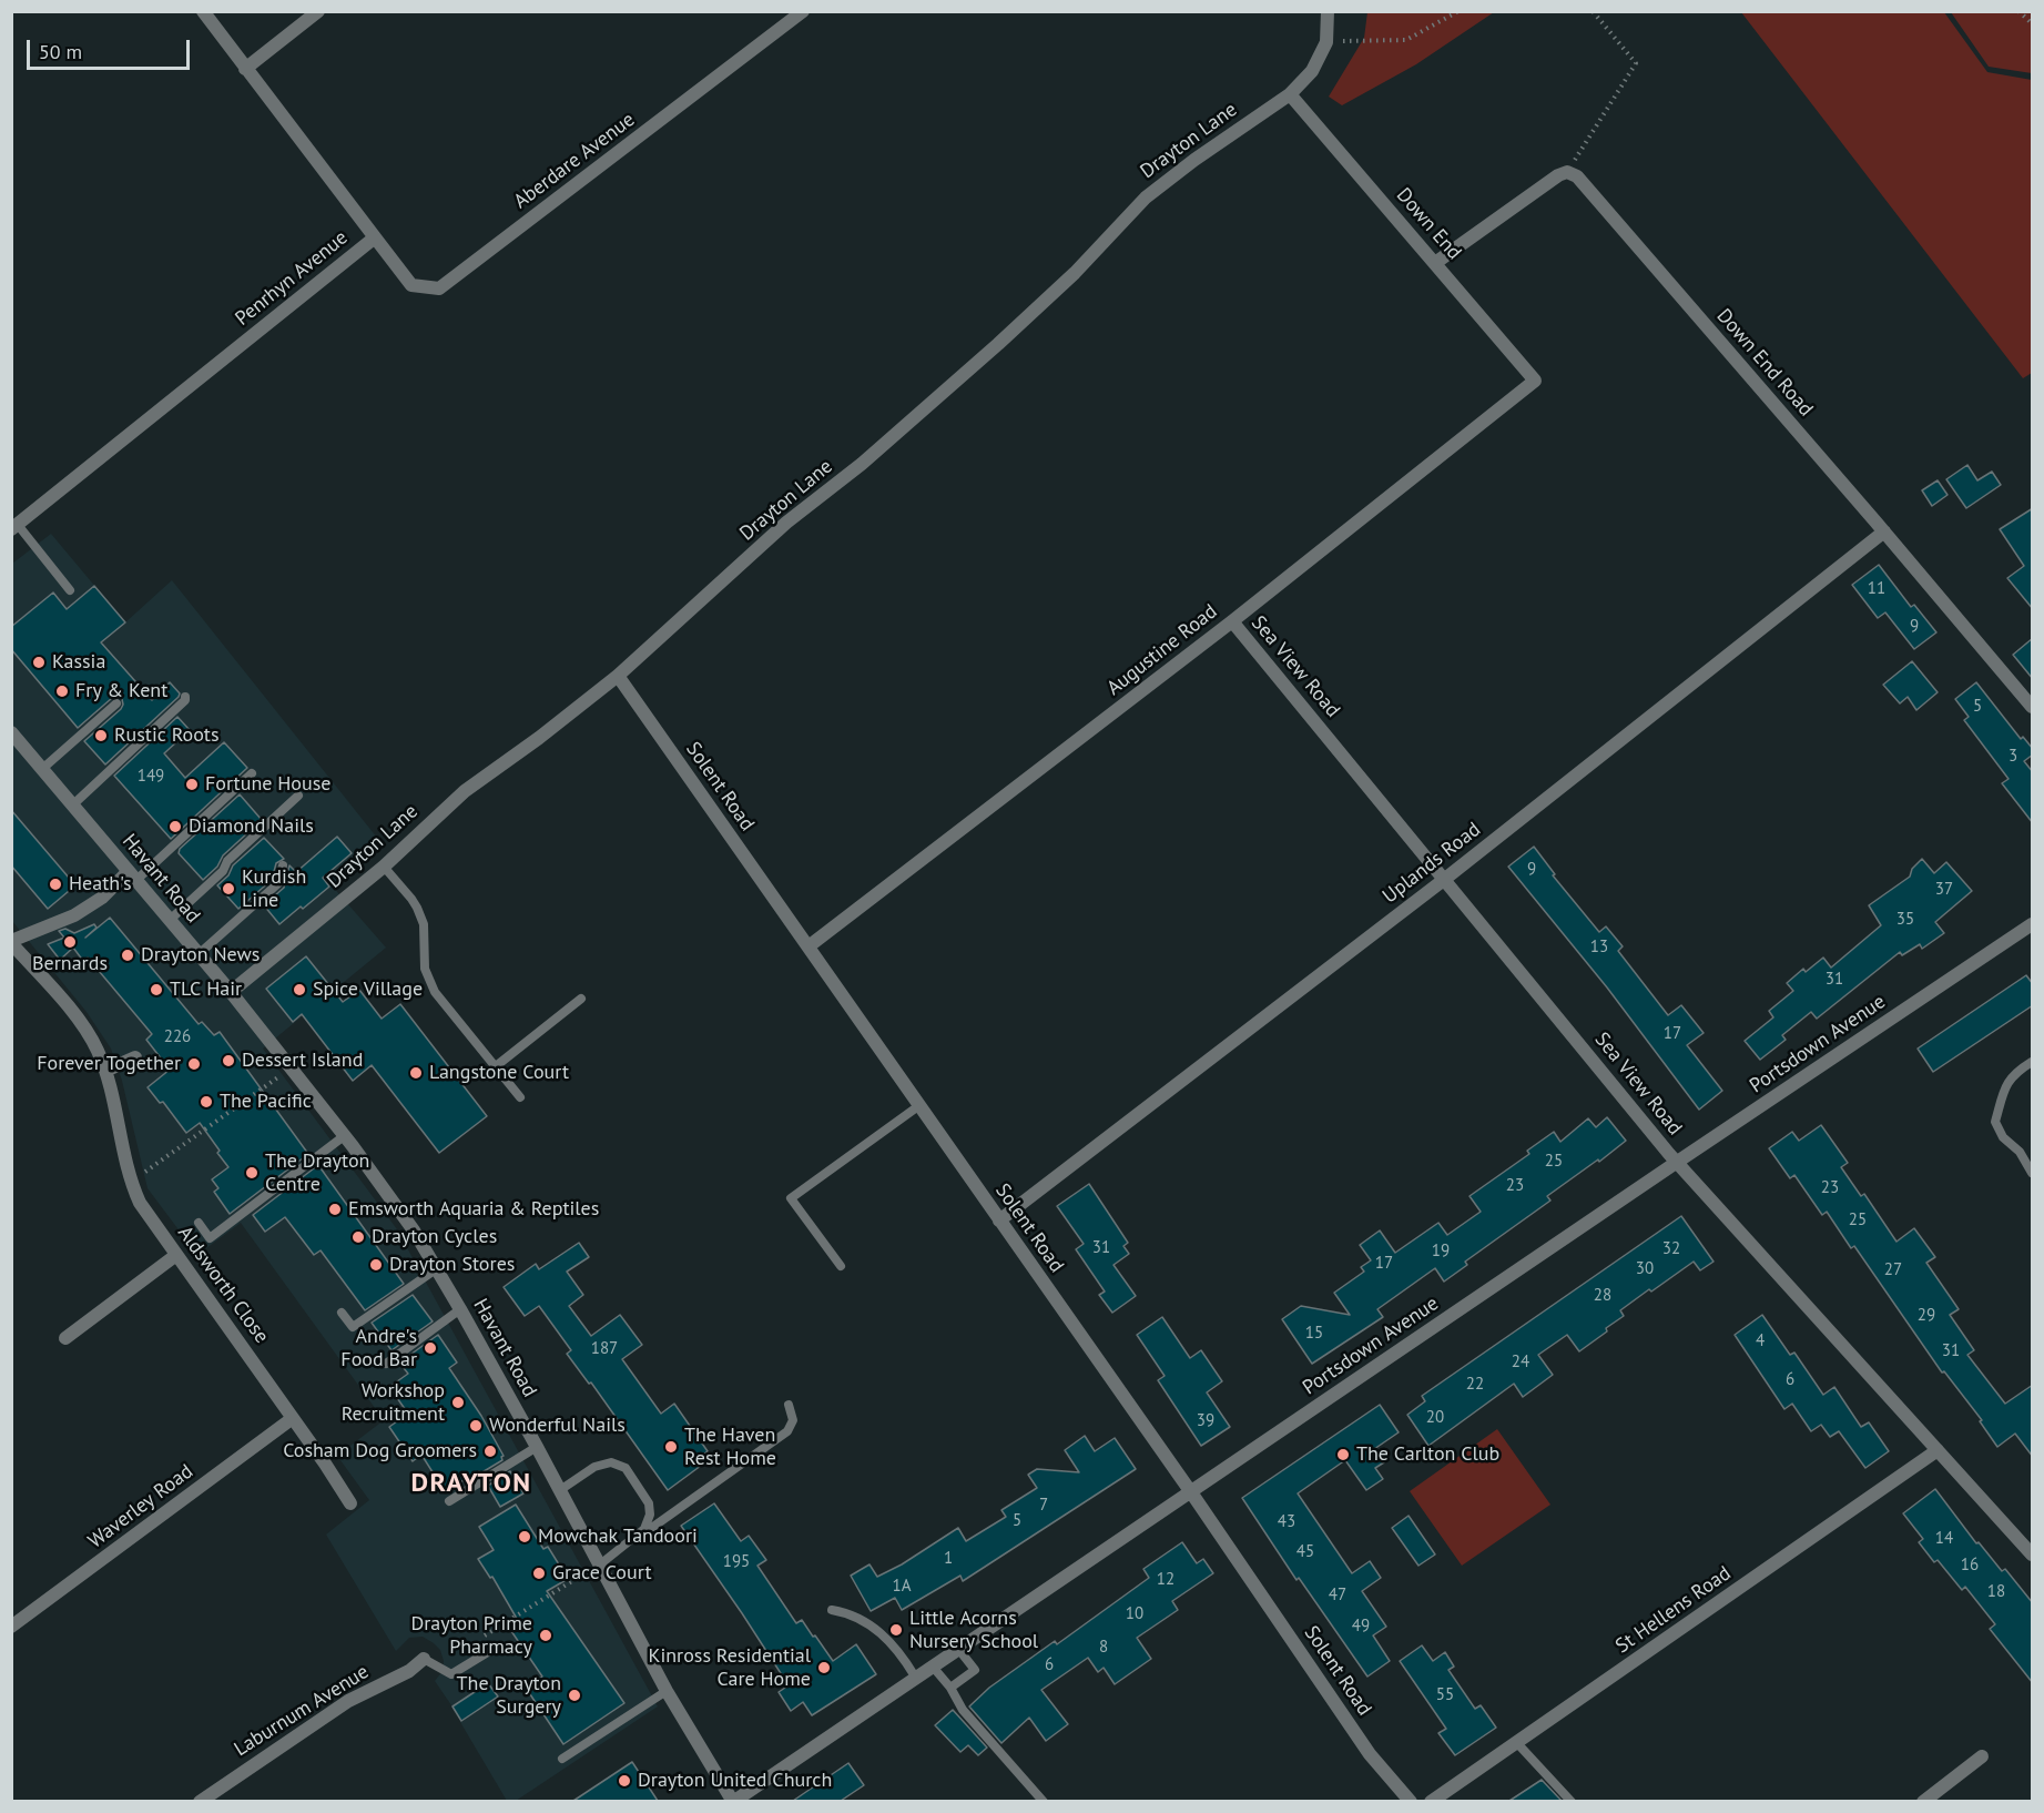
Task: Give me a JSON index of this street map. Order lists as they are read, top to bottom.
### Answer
{
  "streets": {
    "street": [
      "Drayton Lane",
      "Aberdare Avenue",
      "Down End",
      "Penrhyn Avenue",
      "Down End Road",
      "Augustine Road",
      "Sea View Road",
      "Solent Road",
      "Uplands Road",
      "Havant Road",
      "Portsdown Avenue",
      "Aldsworth Close",
      "Waverley Road",
      "St Hellens Road",
      "Laburnum Avenue"
    ]
  },
  "crossings": [
    ["Drayton Lane", "Down End"],
    ["Drayton Lane", "Solent Road"],
    ["Drayton Lane", "Havant Road"],
    ["Aberdare Avenue", "Penrhyn Avenue"],
    ["Down End", "Augustine Road"],
    ["Down End Road", "Uplands Road"],
    ["Augustine Road", "Sea View Road"],
    ["Augustine Road", "Solent Road"],
    ["Sea View Road", "Uplands Road"],
    ["Sea View Road", "Portsdown Avenue"],
    ["Sea View Road", "St Hellens Road"],
    ["Solent Road", "Uplands Road"],
    ["Solent Road", "Portsdown Avenue"],
    ["Havant Road", "Portsdown Avenue"],
    ["Aldsworth Close", "Waverley Road"]
  ],
  "districts": ["DRAYTON"],
  "places": [
    "Kassia",
    "Fry & Kent",
    "Rustic Roots",
    "Fortune House",
    "Diamond Nails",
    "Heath's",
    "Kurdish Line",
    "Bernards",
    "Drayton News",
    "TLC Hair",
    "Spice Village",
    "Dessert Island",
    "Forever Together",
    "Langstone Court",
    "The Pacific",
    "The Drayton Centre",
    "Emsworth Aquaria & Reptiles",
    "Drayton Cycles",
    "Drayton Stores",
    "Andre's Food Bar",
    "Workshop Recruitment",
    "Wonderful Nails",
    "The Haven Rest Home",
    "Cosham Dog Groomers",
    "The Carlton Club",
    "Mowchak Tandoori",
    "Grace Court",
    "Little Acorns Nursery School",
    "Drayton Prime Pharmacy",
    "Kinross Residential Care Home",
    "The Drayton Surgery",
    "Drayton United Church"
  ],
  "house_numbers": [
    "11",
    "9",
    "5",
    "3",
    "149",
    "9",
    "37",
    "35",
    "13",
    "31",
    "17",
    "226",
    "25",
    "23",
    "23",
    "25",
    "31",
    "32",
    "19",
    "17",
    "30",
    "27",
    "28",
    "29",
    "15",
    "4",
    "187",
    "31",
    "24",
    "6",
    "22",
    "20",
    "39",
    "7",
    "5",
    "43",
    "14",
    "45",
    "1",
    "195",
    "16",
    "12",
    "1A",
    "18",
    "47",
    "10",
    "49",
    "8",
    "6",
    "55"
  ],
  "scale_bar": "50 m"
}
